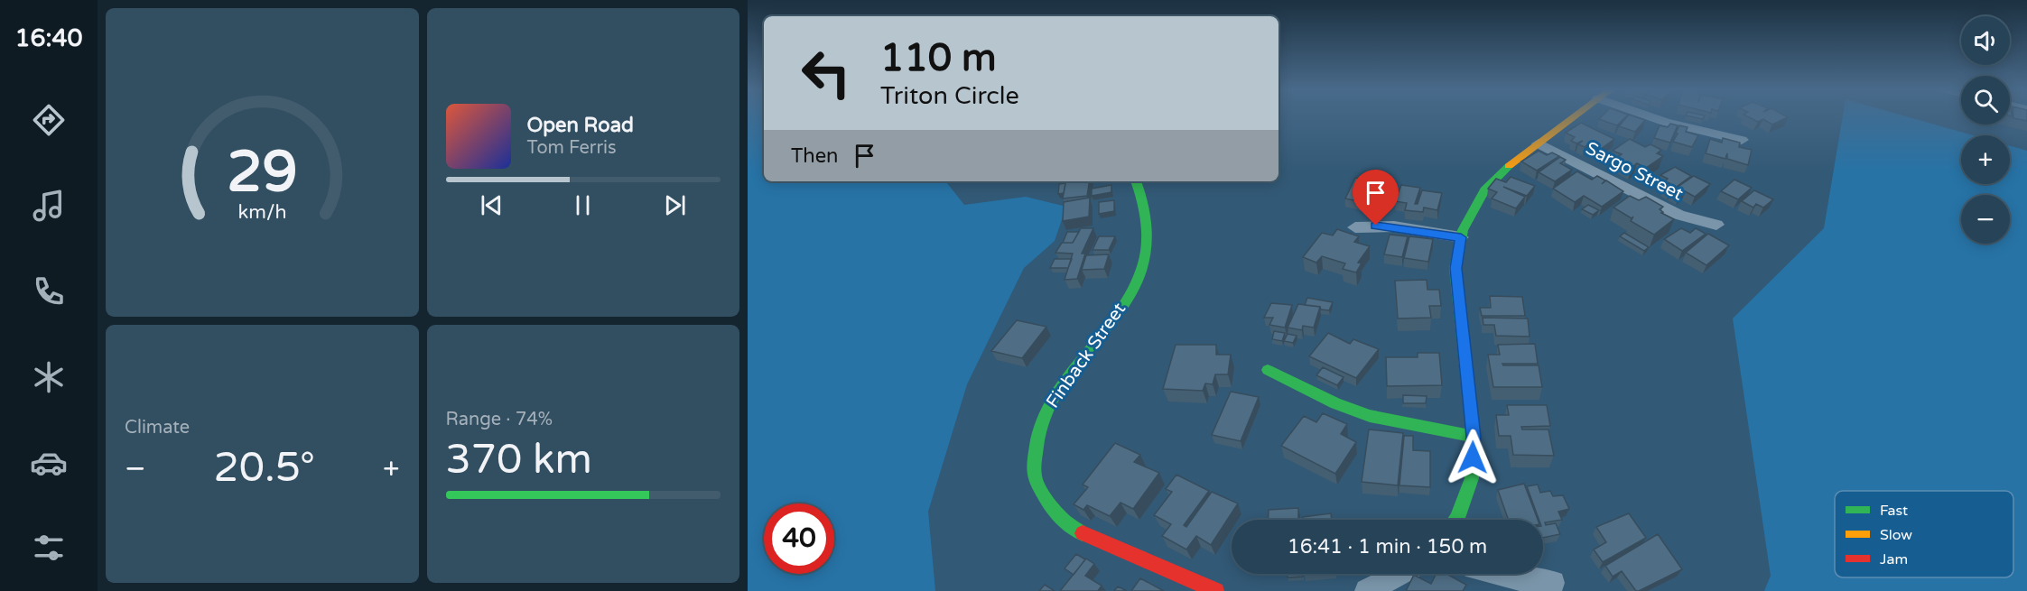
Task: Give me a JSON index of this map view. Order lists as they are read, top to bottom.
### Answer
{
  "streets": {
    "street": ["Sargo Street", "Finback Street"]
  },
  "legend": ["Fast", "Slow", "Jam"],
  "page": {
    "tabs": "16:40",
    "map_buttons": ["+", "−"],
    "turn": ["110 m", "Triton Circle"],
    "song": ["Open Road", "Tom Ferris"],
    "then": "Then",
    "tile": [
      "Climate",
      ["Range · 74%", "370 km"]
    ],
    "heat": ["−", "20.5°", "+"],
    "limit": "40",
    "trip": "16:41 · 1 min · 150 m",
    "gauge": ["29", "km/h"]
  }
}
